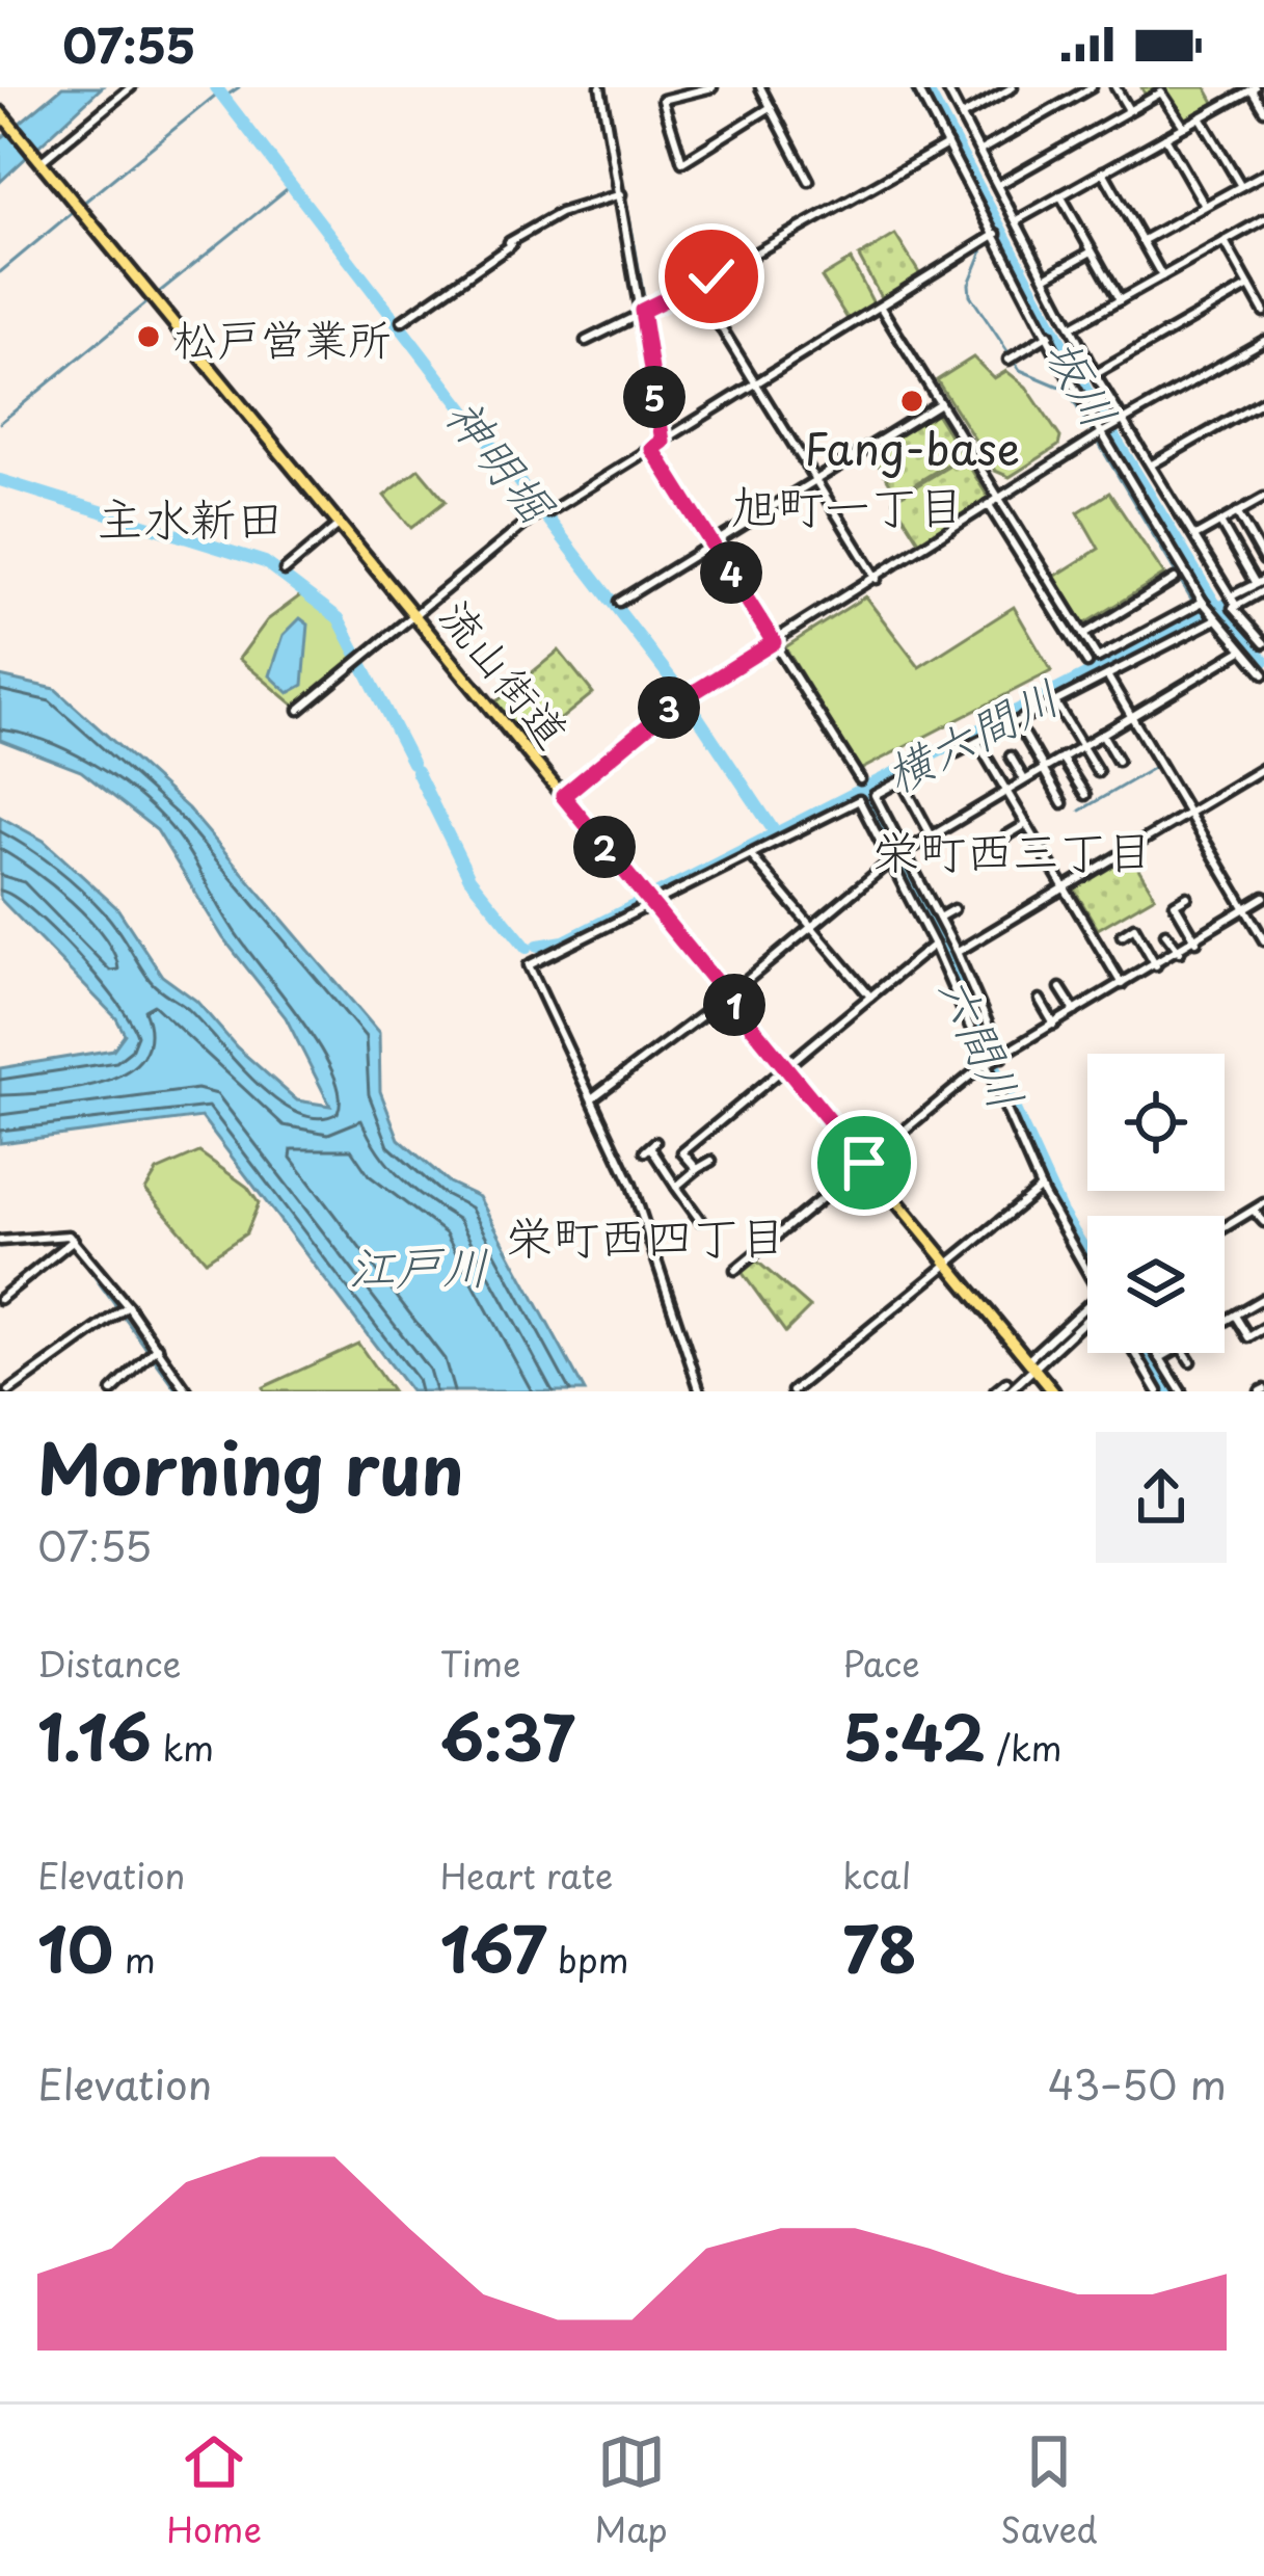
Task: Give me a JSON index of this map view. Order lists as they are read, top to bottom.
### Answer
{
  "streets": {
    "main road": ["流山街道"]
  },
  "districts": [
    "旭町一丁目",
    "主水新田",
    "栄町西三丁目",
    "栄町西四丁目"
  ],
  "water": [
    "坂川",
    "神明堀",
    "横六間川",
    "六間川",
    "江戸川"
  ],
  "places": ["松戸営業所", "Fang-base"],
  "page": {
    "status": "07:55",
    "pins": [
      "5",
      "4",
      "3",
      "2",
      "1"
    ],
    "heading": ["Morning run", "07:55"],
    "stats": [
      ["Distance", "1.16 km"],
      ["Time", "6:37"],
      ["Pace", "5:42 /km"],
      ["Elevation", "10 m"],
      ["Heart rate", "167 bpm"],
      ["kcal", "78"]
    ],
    "chart": ["Elevation", "43–50 m"],
    "tabs": ["Home", "Map", "Saved"]
  }
}
